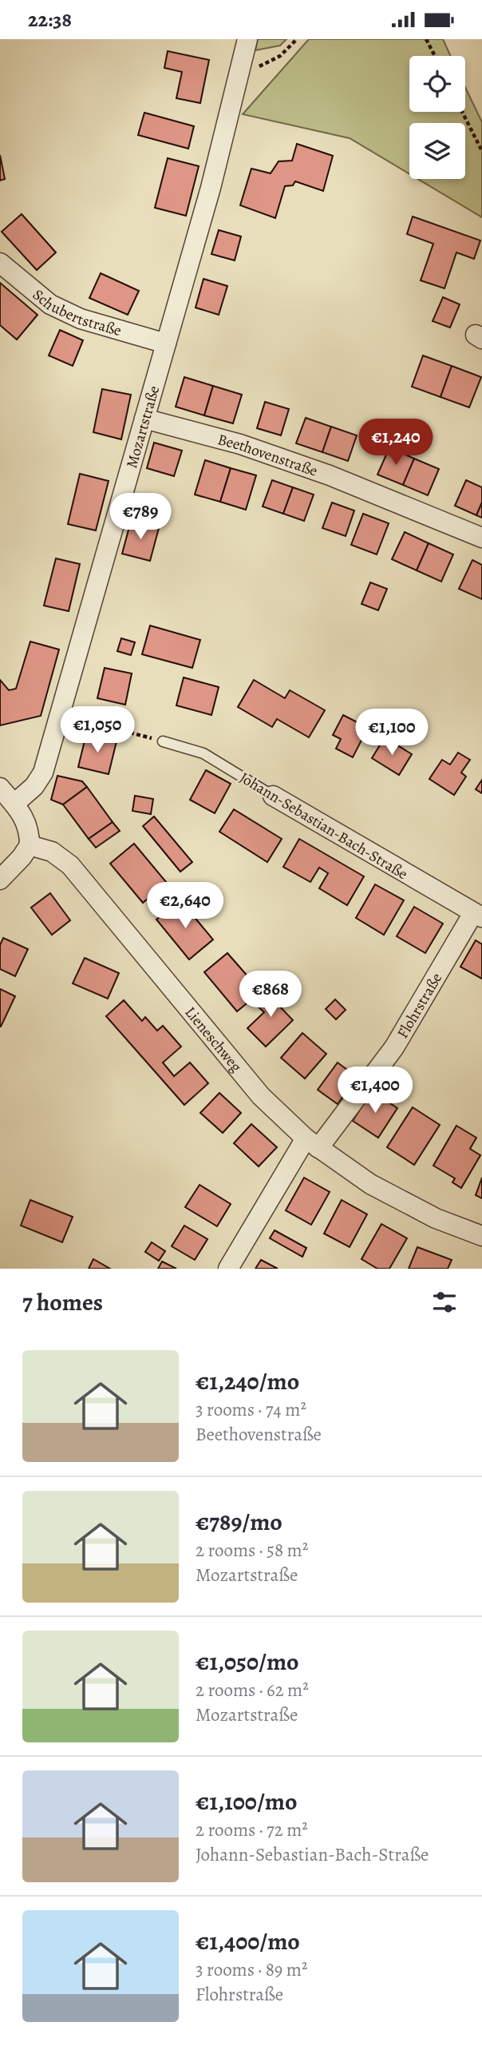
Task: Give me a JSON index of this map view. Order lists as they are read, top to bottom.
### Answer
{
  "streets": {
    "street": [
      "Schubertstraße",
      "Mozartstraße",
      "Beethovenstraße",
      "Johann-Sebastian-Bach-Straße",
      "Flohrstraße",
      "Lieneschweg"
    ]
  },
  "crossings": [
    ["Schubertstraße", "Mozartstraße"],
    ["Mozartstraße", "Beethovenstraße"],
    ["Johann-Sebastian-Bach-Straße", "Flohrstraße"],
    ["Flohrstraße", "Lieneschweg"]
  ],
  "page": {
    "status": "22:38",
    "price": [
      "€1,240",
      "€789",
      "€1,050",
      "€1,100",
      "€2,640",
      "€868",
      "€1,400"
    ],
    "heading": "7 homes",
    "list": [
      {
        "name": "€1,240/mo",
        "note": "3 rooms · 74 m² · Beethovenstraße"
      },
      {
        "name": "€789/mo",
        "note": "2 rooms · 58 m² · Mozartstraße"
      },
      {
        "name": "€1,050/mo",
        "note": "2 rooms · 62 m² · Mozartstraße"
      },
      {
        "name": "€1,100/mo",
        "note": "2 rooms · 72 m² · Johann-Sebastian-Bach-Straße"
      },
      {
        "name": "€1,400/mo",
        "note": "3 rooms · 89 m² · Flohrstraße"
      }
    ]
  }
}
